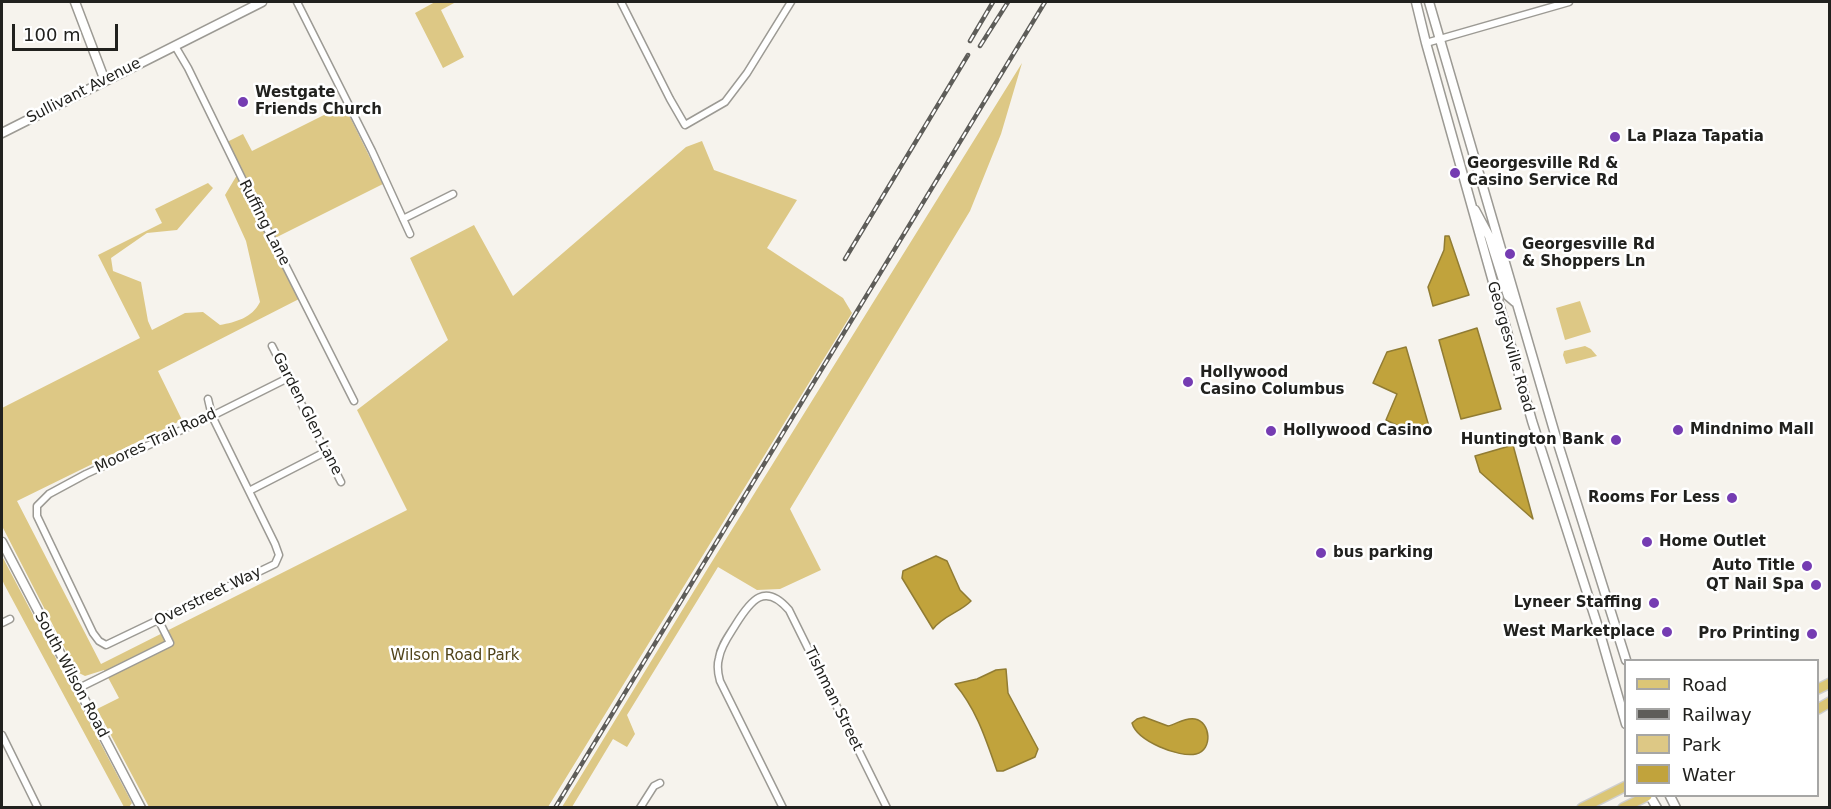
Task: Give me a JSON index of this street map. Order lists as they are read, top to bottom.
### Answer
{
  "streets": {
    "main road": ["Sullivant Avenue", "Georgesville Road", "South Wilson Road"],
    "street": [
      "Ruffing Lane",
      "Garden Glen Lane",
      "Moores Trail Road",
      "Overstreet Way",
      "Tishman Street"
    ]
  },
  "crossings": [
    ["Sullivant Avenue", "Ruffing Lane"],
    ["Garden Glen Lane", "Moores Trail Road"],
    ["Moores Trail Road", "Overstreet Way"]
  ],
  "parks": ["Wilson Road Park"],
  "places": [
    "Westgate Friends Church",
    "La Plaza Tapatia",
    "Georgesville Rd & Casino Service Rd",
    "Georgesville Rd & Shoppers Ln",
    "Hollywood Casino Columbus",
    "Mindnimo Mall",
    "Hollywood Casino",
    "Huntington Bank",
    "Rooms For Less",
    "Home Outlet",
    "bus parking",
    "Auto Title",
    "QT Nail Spa",
    "Lyneer Staffing",
    "West Marketplace",
    "Pro Printing"
  ],
  "legend": [
    "Road",
    "Railway",
    "Park",
    "Water"
  ],
  "scale_bar": "100 m"
}
